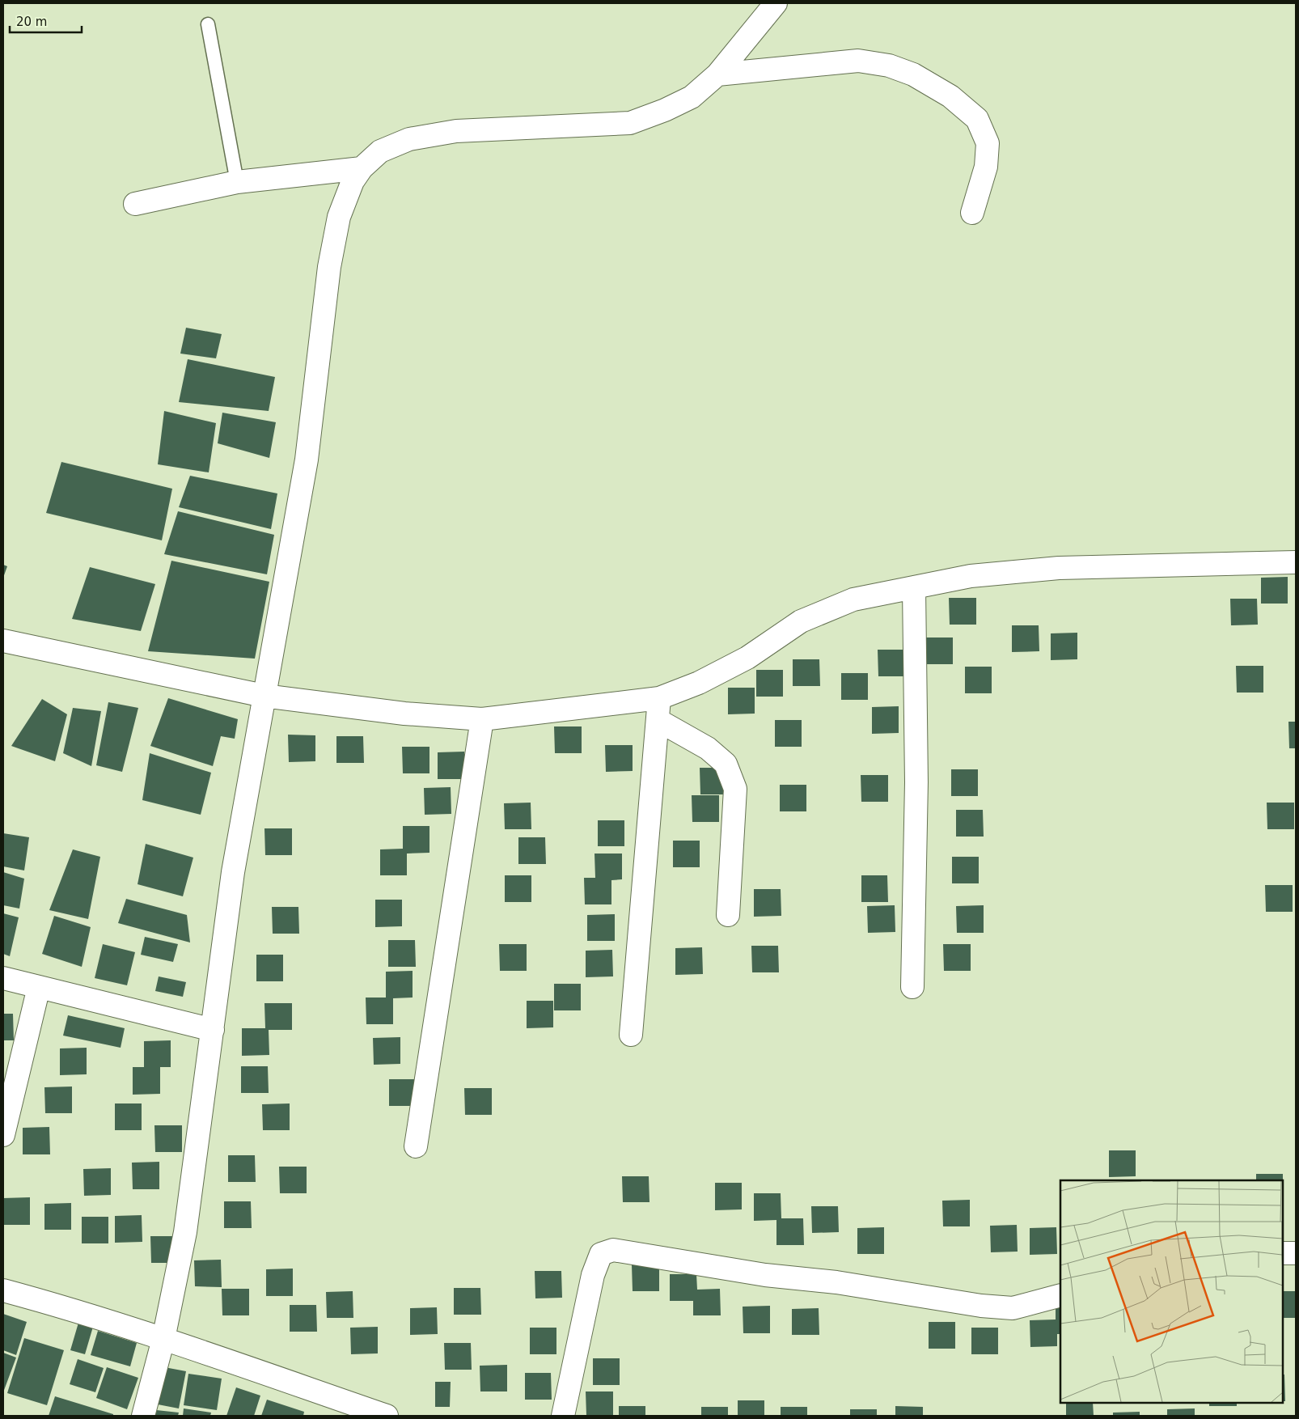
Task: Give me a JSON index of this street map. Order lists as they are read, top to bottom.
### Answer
{
  "scale_bar": "20 m"
}
